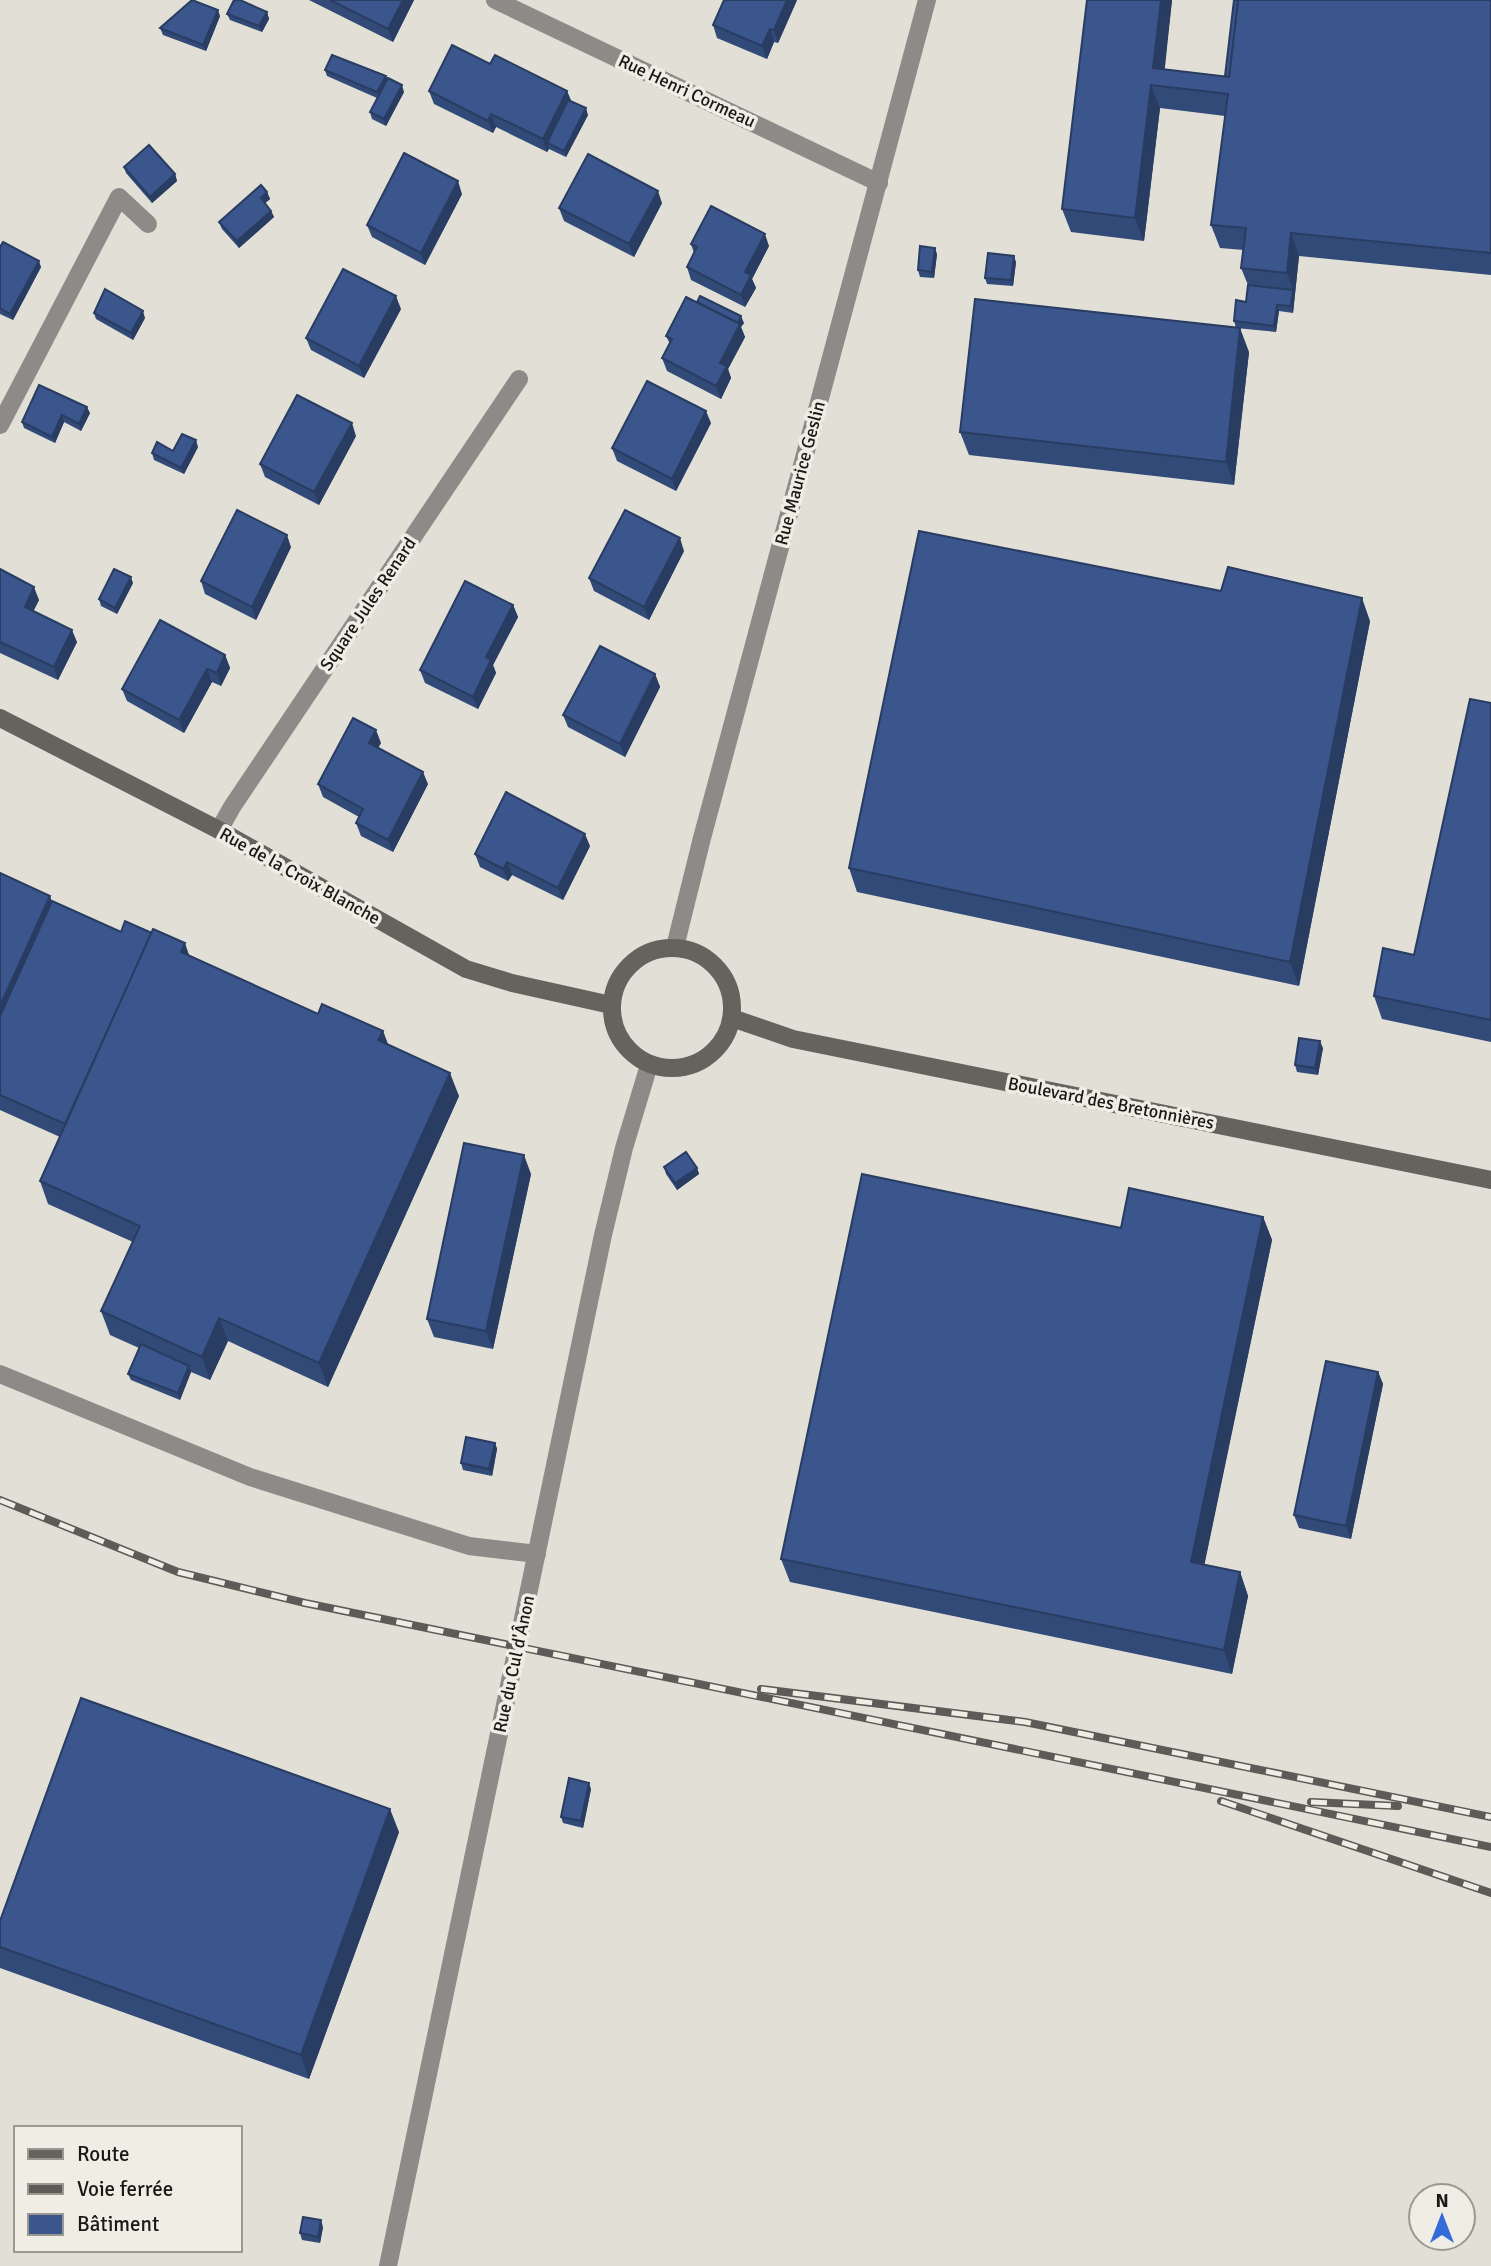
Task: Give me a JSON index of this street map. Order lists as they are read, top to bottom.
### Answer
{
  "streets": {
    "street": [
      "Rue Henri Cormeau",
      "Rue Maurice Geslin",
      "Square Jules Renard",
      "Rue de la Croix Blanche",
      "Boulevard des Bretonnières",
      "Rue du Cul d'Ânon"
    ]
  },
  "crossings": [
    ["Rue Henri Cormeau", "Rue Maurice Geslin"],
    ["Rue Maurice Geslin", "Rue de la Croix Blanche"],
    ["Rue Maurice Geslin", "Boulevard des Bretonnières"],
    ["Rue Maurice Geslin", "Rue du Cul d'Ânon"],
    ["Square Jules Renard", "Rue de la Croix Blanche"],
    ["Rue de la Croix Blanche", "Boulevard des Bretonnières"],
    ["Rue de la Croix Blanche", "Rue du Cul d'Ânon"],
    ["Boulevard des Bretonnières", "Rue du Cul d'Ânon"]
  ],
  "legend": ["Route", "Voie ferrée", "Bâtiment"],
  "north": "top"
}
